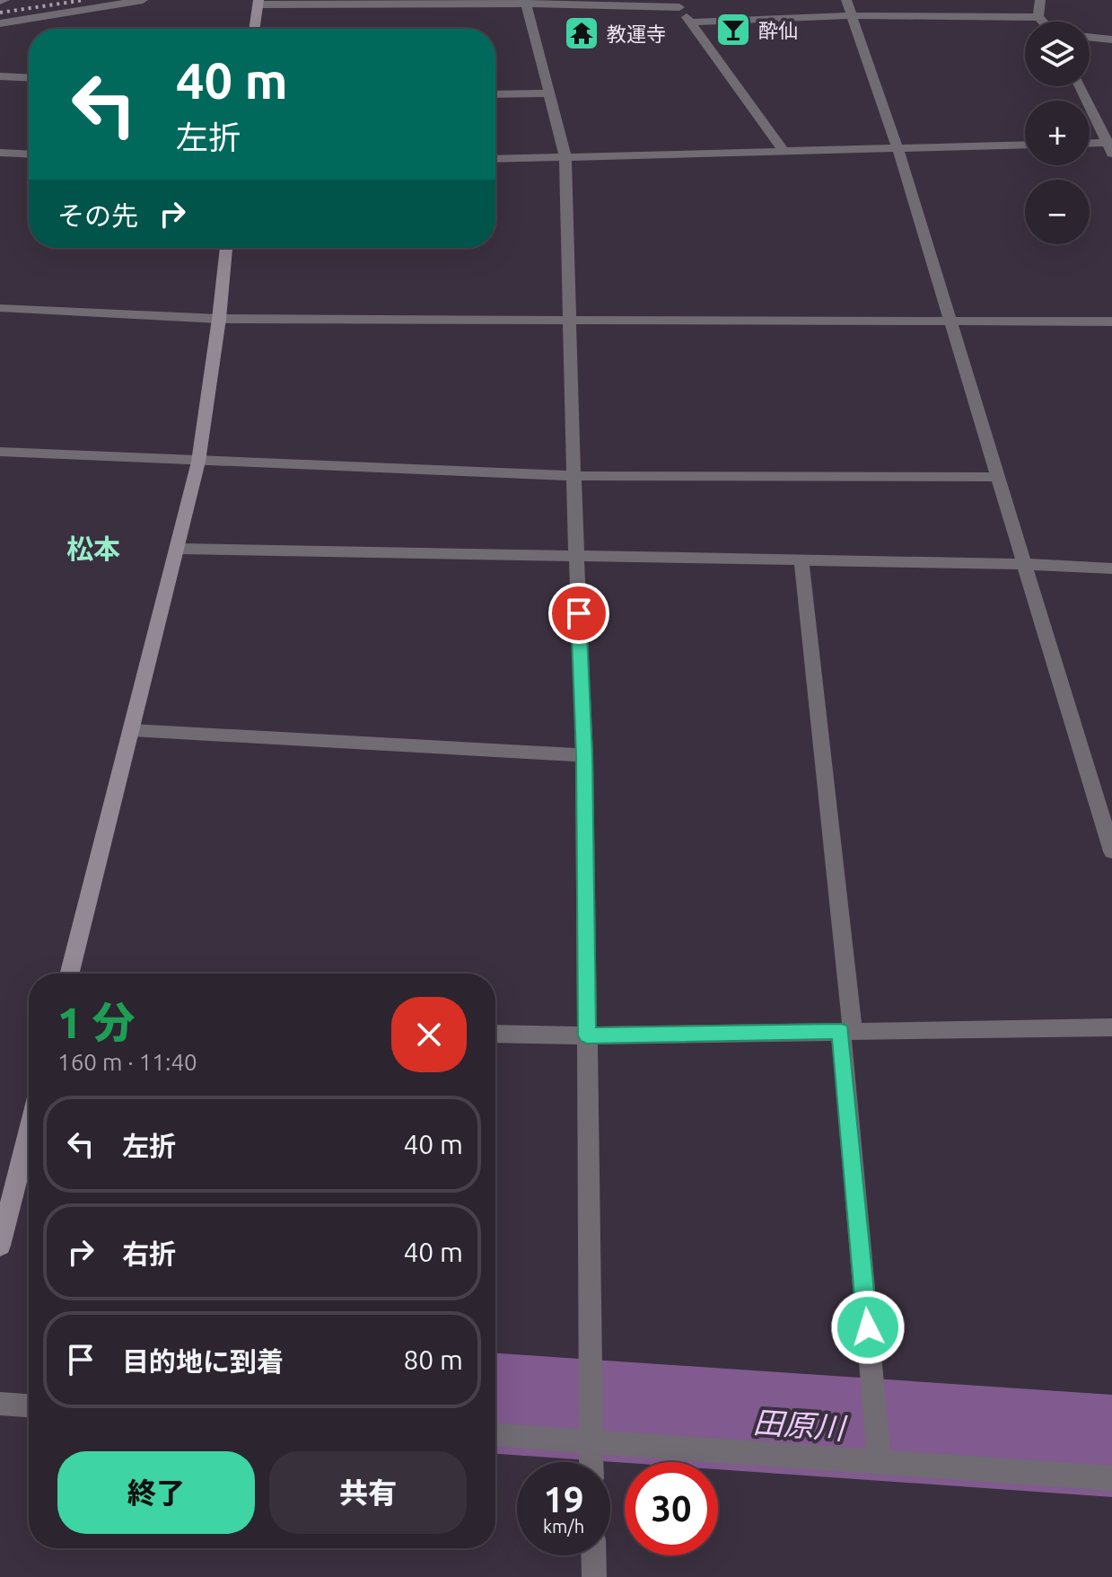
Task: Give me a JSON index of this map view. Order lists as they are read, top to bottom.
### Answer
{
  "districts": ["松本"],
  "water": ["田原川"],
  "places": {
    "bar": ["酔仙"],
    "temple": ["教運寺"]
  },
  "page": {
    "map_buttons": ["+", "−"],
    "turn": ["40 m", "左折"],
    "then": "その先",
    "heading": ["1 分", "160 m · 11:40"],
    "list": [
      {
        "name": "左折",
        "value": "40 m"
      },
      {
        "name": "右折",
        "value": "40 m"
      },
      {
        "name": "目的地に到着",
        "value": "80 m"
      }
    ],
    "buttons": ["終了", "共有"],
    "speed": "19 km/h",
    "limit": "30"
  }
}
